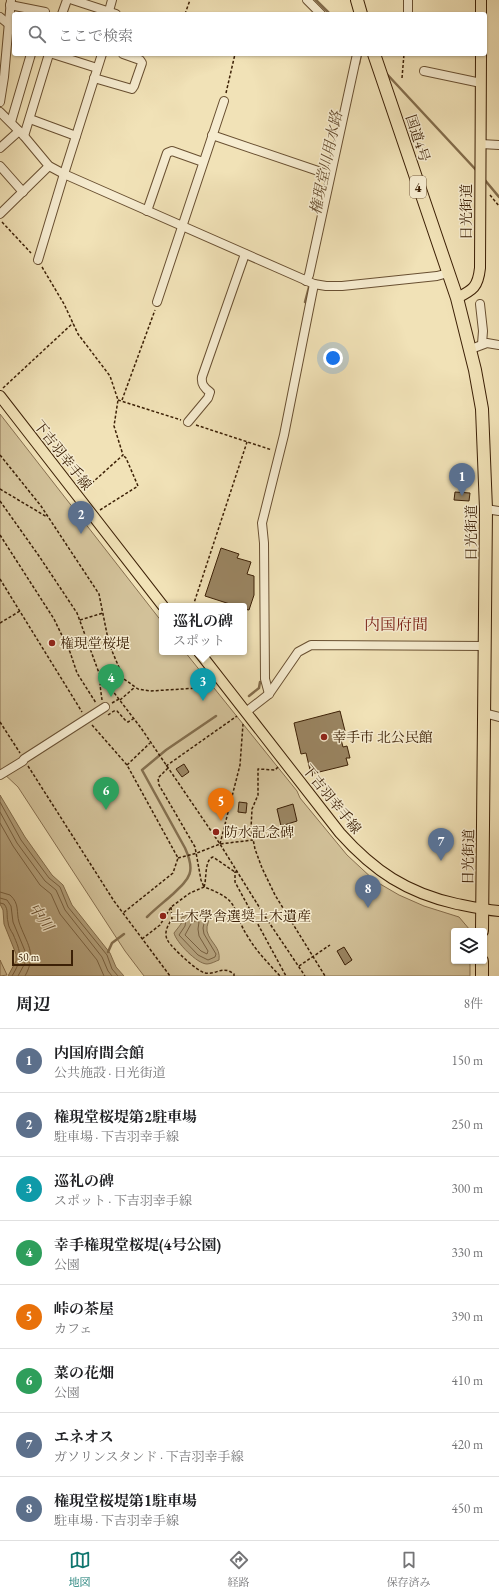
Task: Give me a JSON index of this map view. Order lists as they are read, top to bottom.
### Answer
{
  "streets": {
    "highway": ["国道4号", "4", "日光街道"],
    "main road": ["下吉羽幸手線"]
  },
  "crossings": [
    ["国道4号", "日光街道"],
    ["日光街道", "下吉羽幸手線"]
  ],
  "districts": ["内国府間"],
  "water": ["権現堂川用水路", "中川"],
  "places": [
    "権現堂桜堤",
    "幸手市 北公民館",
    "防水記念碑",
    "土木學舎選奨土木遺産"
  ],
  "scale_bar": "50 m",
  "page": {
    "search": "ここで検索",
    "pins": [
      "1",
      "2",
      "4",
      "3",
      "6",
      "5",
      "7",
      "8"
    ],
    "popup": ["巡礼の碑", "スポット"],
    "scale": "50 m",
    "heading": ["周辺", "8件"],
    "list": [
      {
        "mark": "1",
        "name": "内国府間会館",
        "note": "公共施設 · 日光街道",
        "value": "150 m"
      },
      {
        "mark": "2",
        "name": "権現堂桜堤第2駐車場",
        "note": "駐車場 · 下吉羽幸手線",
        "value": "250 m"
      },
      {
        "mark": "3",
        "name": "巡礼の碑",
        "note": "スポット · 下吉羽幸手線",
        "value": "300 m"
      },
      {
        "mark": "4",
        "name": "幸手権現堂桜堤(4号公園)",
        "note": "公園",
        "value": "330 m"
      },
      {
        "mark": "5",
        "name": "峠の茶屋",
        "note": "カフェ",
        "value": "390 m"
      },
      {
        "mark": "6",
        "name": "菜の花畑",
        "note": "公園",
        "value": "410 m"
      },
      {
        "mark": "7",
        "name": "エネオス",
        "note": "ガソリンスタンド · 下吉羽幸手線",
        "value": "420 m"
      },
      {
        "mark": "8",
        "name": "権現堂桜堤第1駐車場",
        "note": "駐車場 · 下吉羽幸手線",
        "value": "450 m"
      }
    ],
    "nav": ["地図", "経路", "保存済み"]
  }
}
